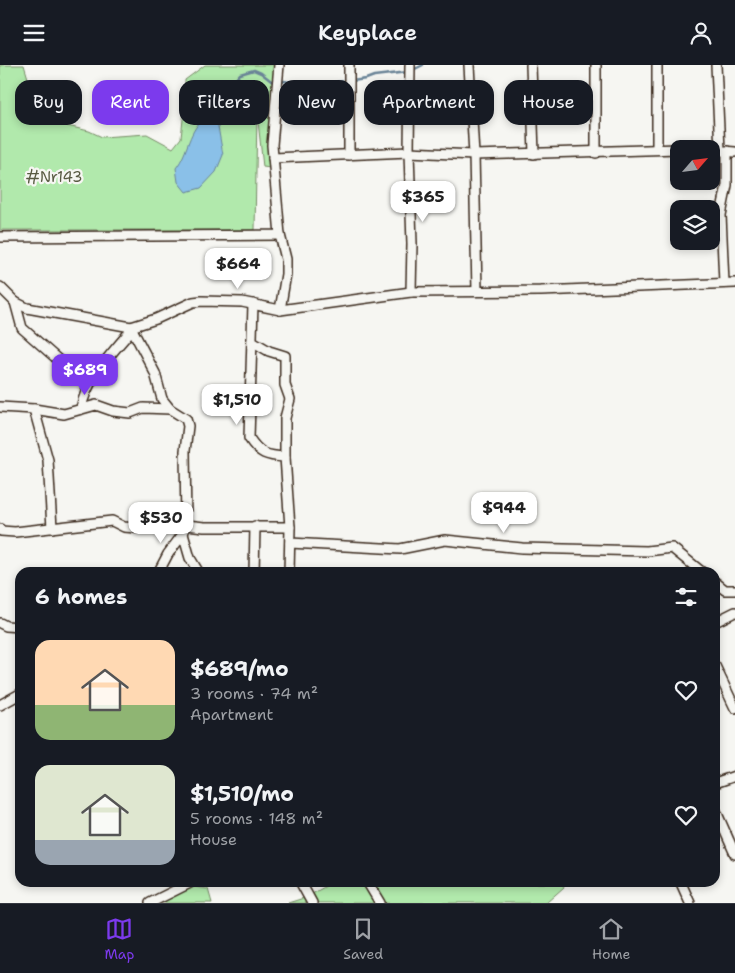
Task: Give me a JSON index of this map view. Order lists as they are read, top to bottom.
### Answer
{
  "parks": ["#Nr143"],
  "north": "top right",
  "page": {
    "header": "Keyplace",
    "chip": [
      "Buy",
      "Rent",
      "Filters",
      "New",
      "Apartment",
      "House"
    ],
    "price": [
      "$365",
      "$664",
      "$689",
      "$1,510",
      "$944",
      "$530"
    ],
    "heading": "6 homes",
    "list": [
      {
        "name": "$689/mo",
        "note": "3 rooms · 74 m² · Apartment"
      },
      {
        "name": "$1,510/mo",
        "note": "5 rooms · 148 m² · House"
      }
    ],
    "tabs": ["Map", "Saved", "Home"]
  }
}
